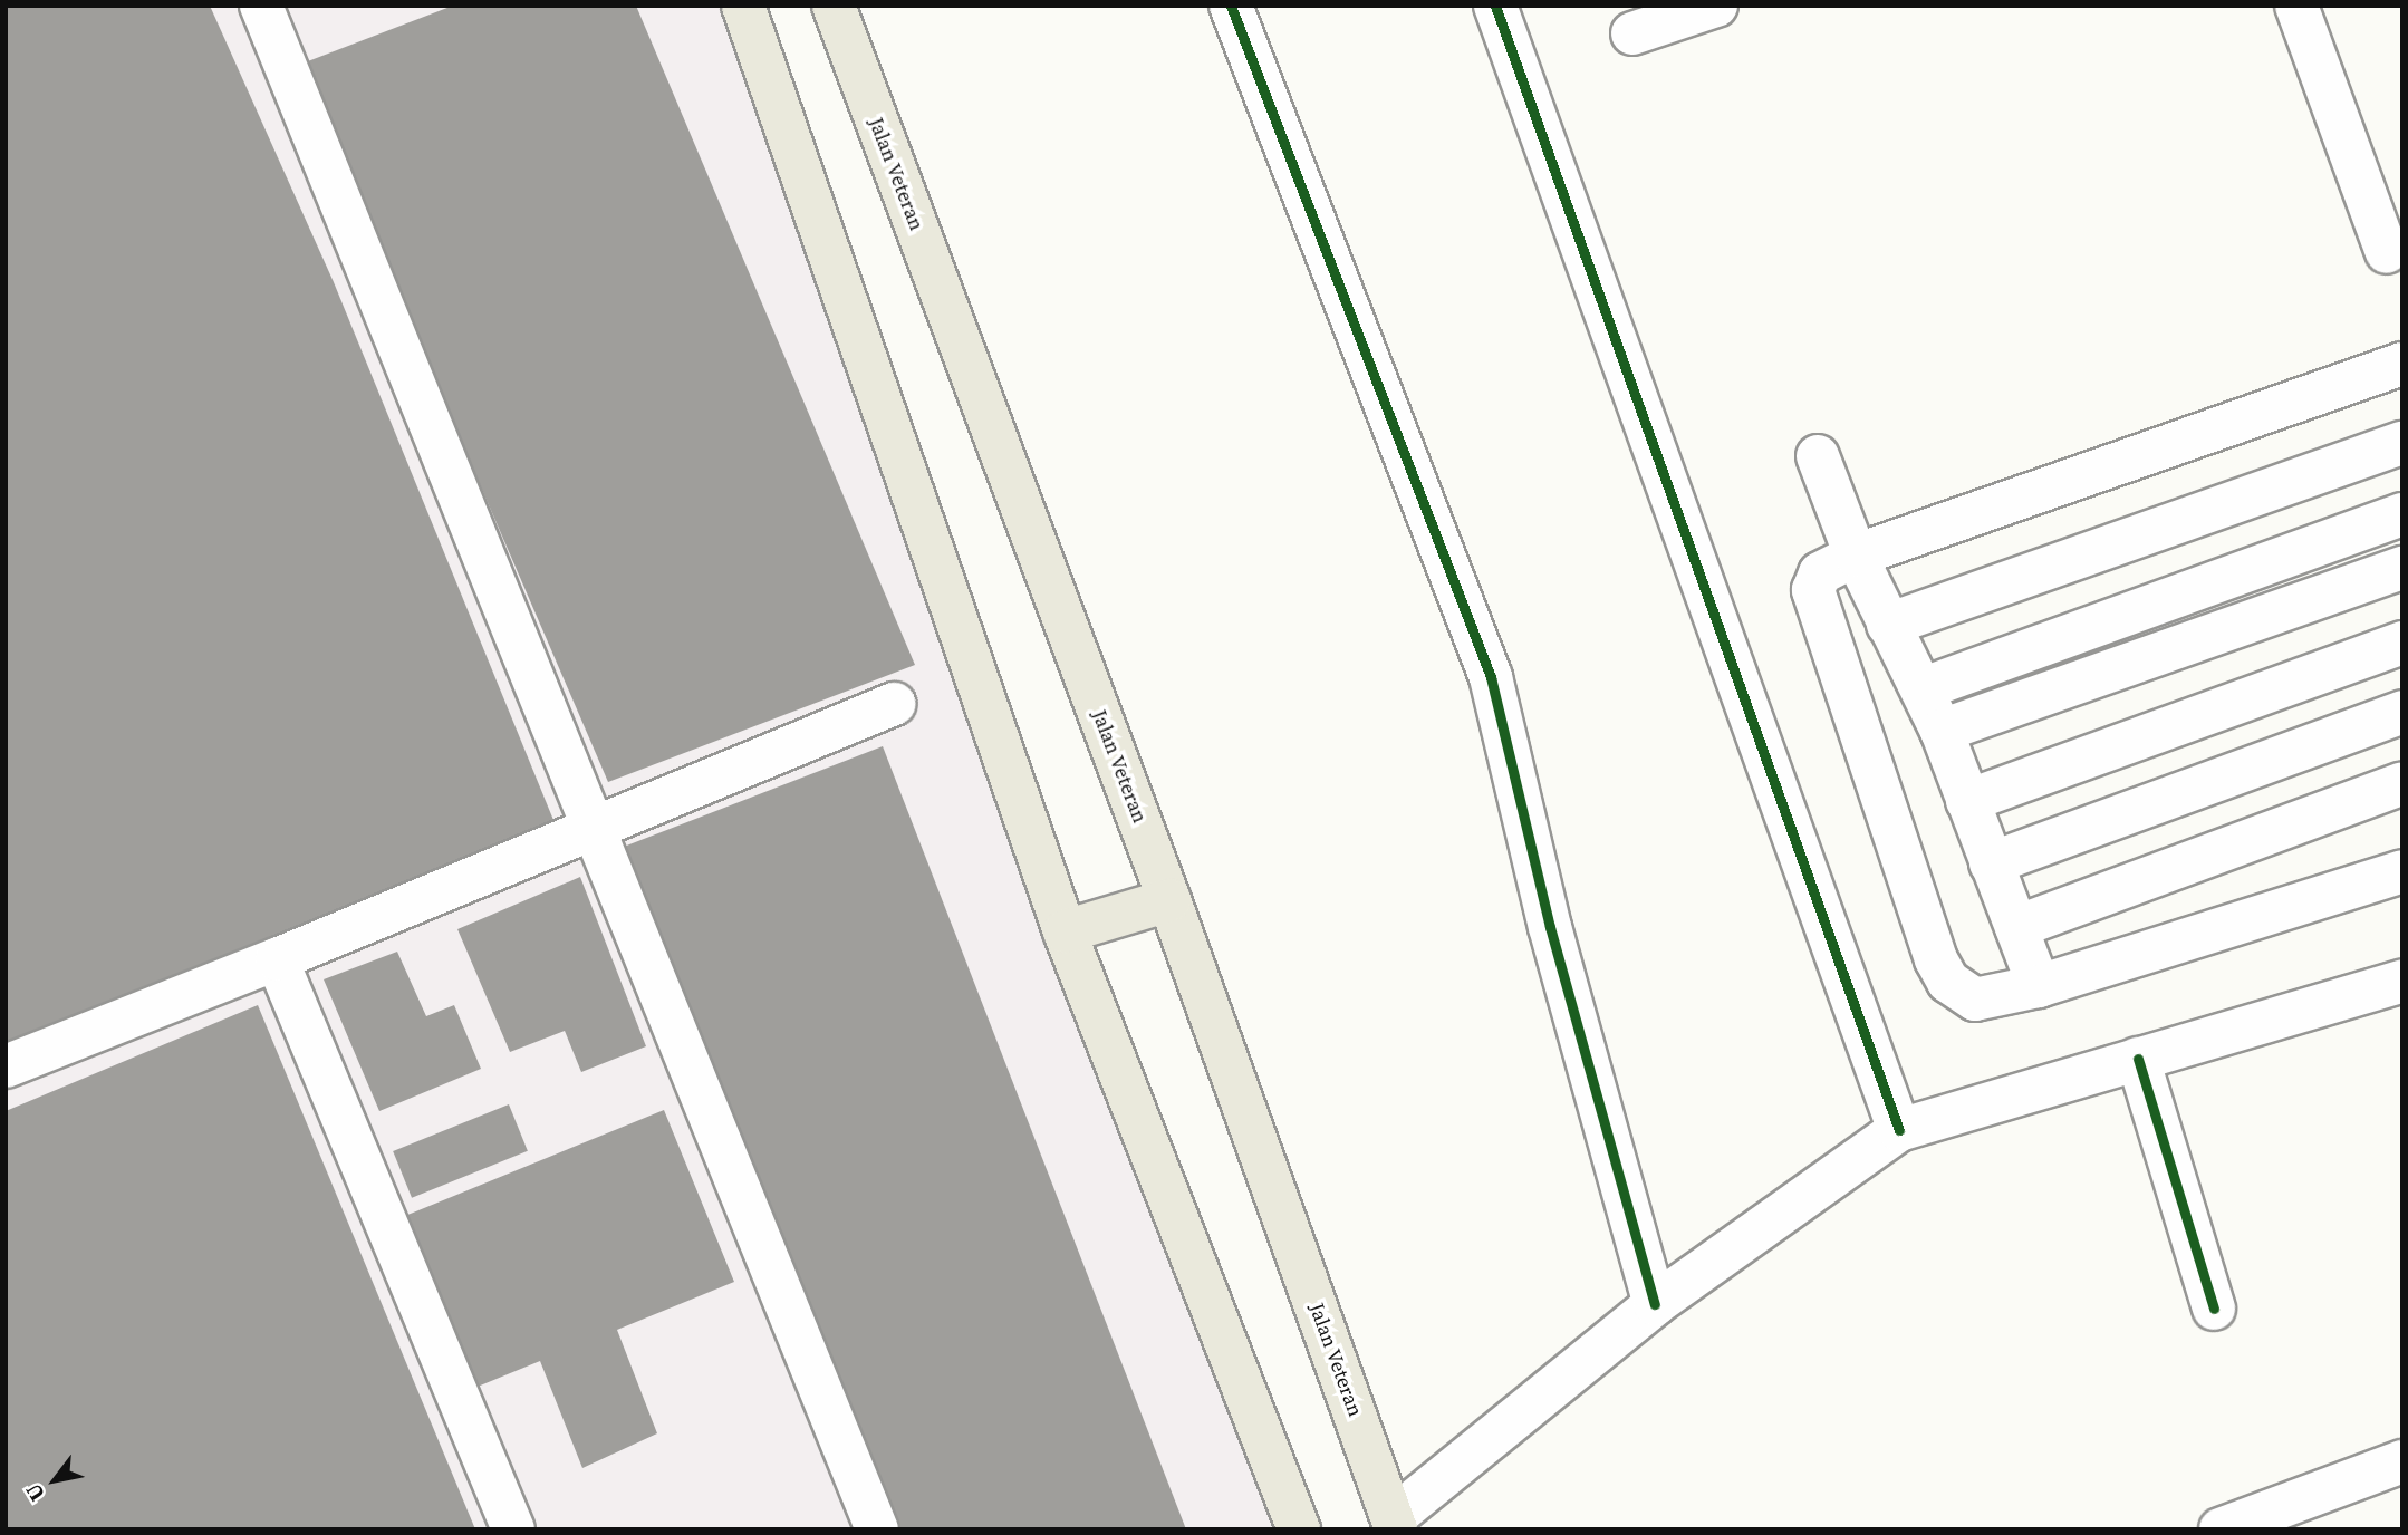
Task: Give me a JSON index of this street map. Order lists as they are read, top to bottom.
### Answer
{
  "streets": {
    "main road": ["Jalan Veteran"]
  },
  "north": "bottom left"
}
